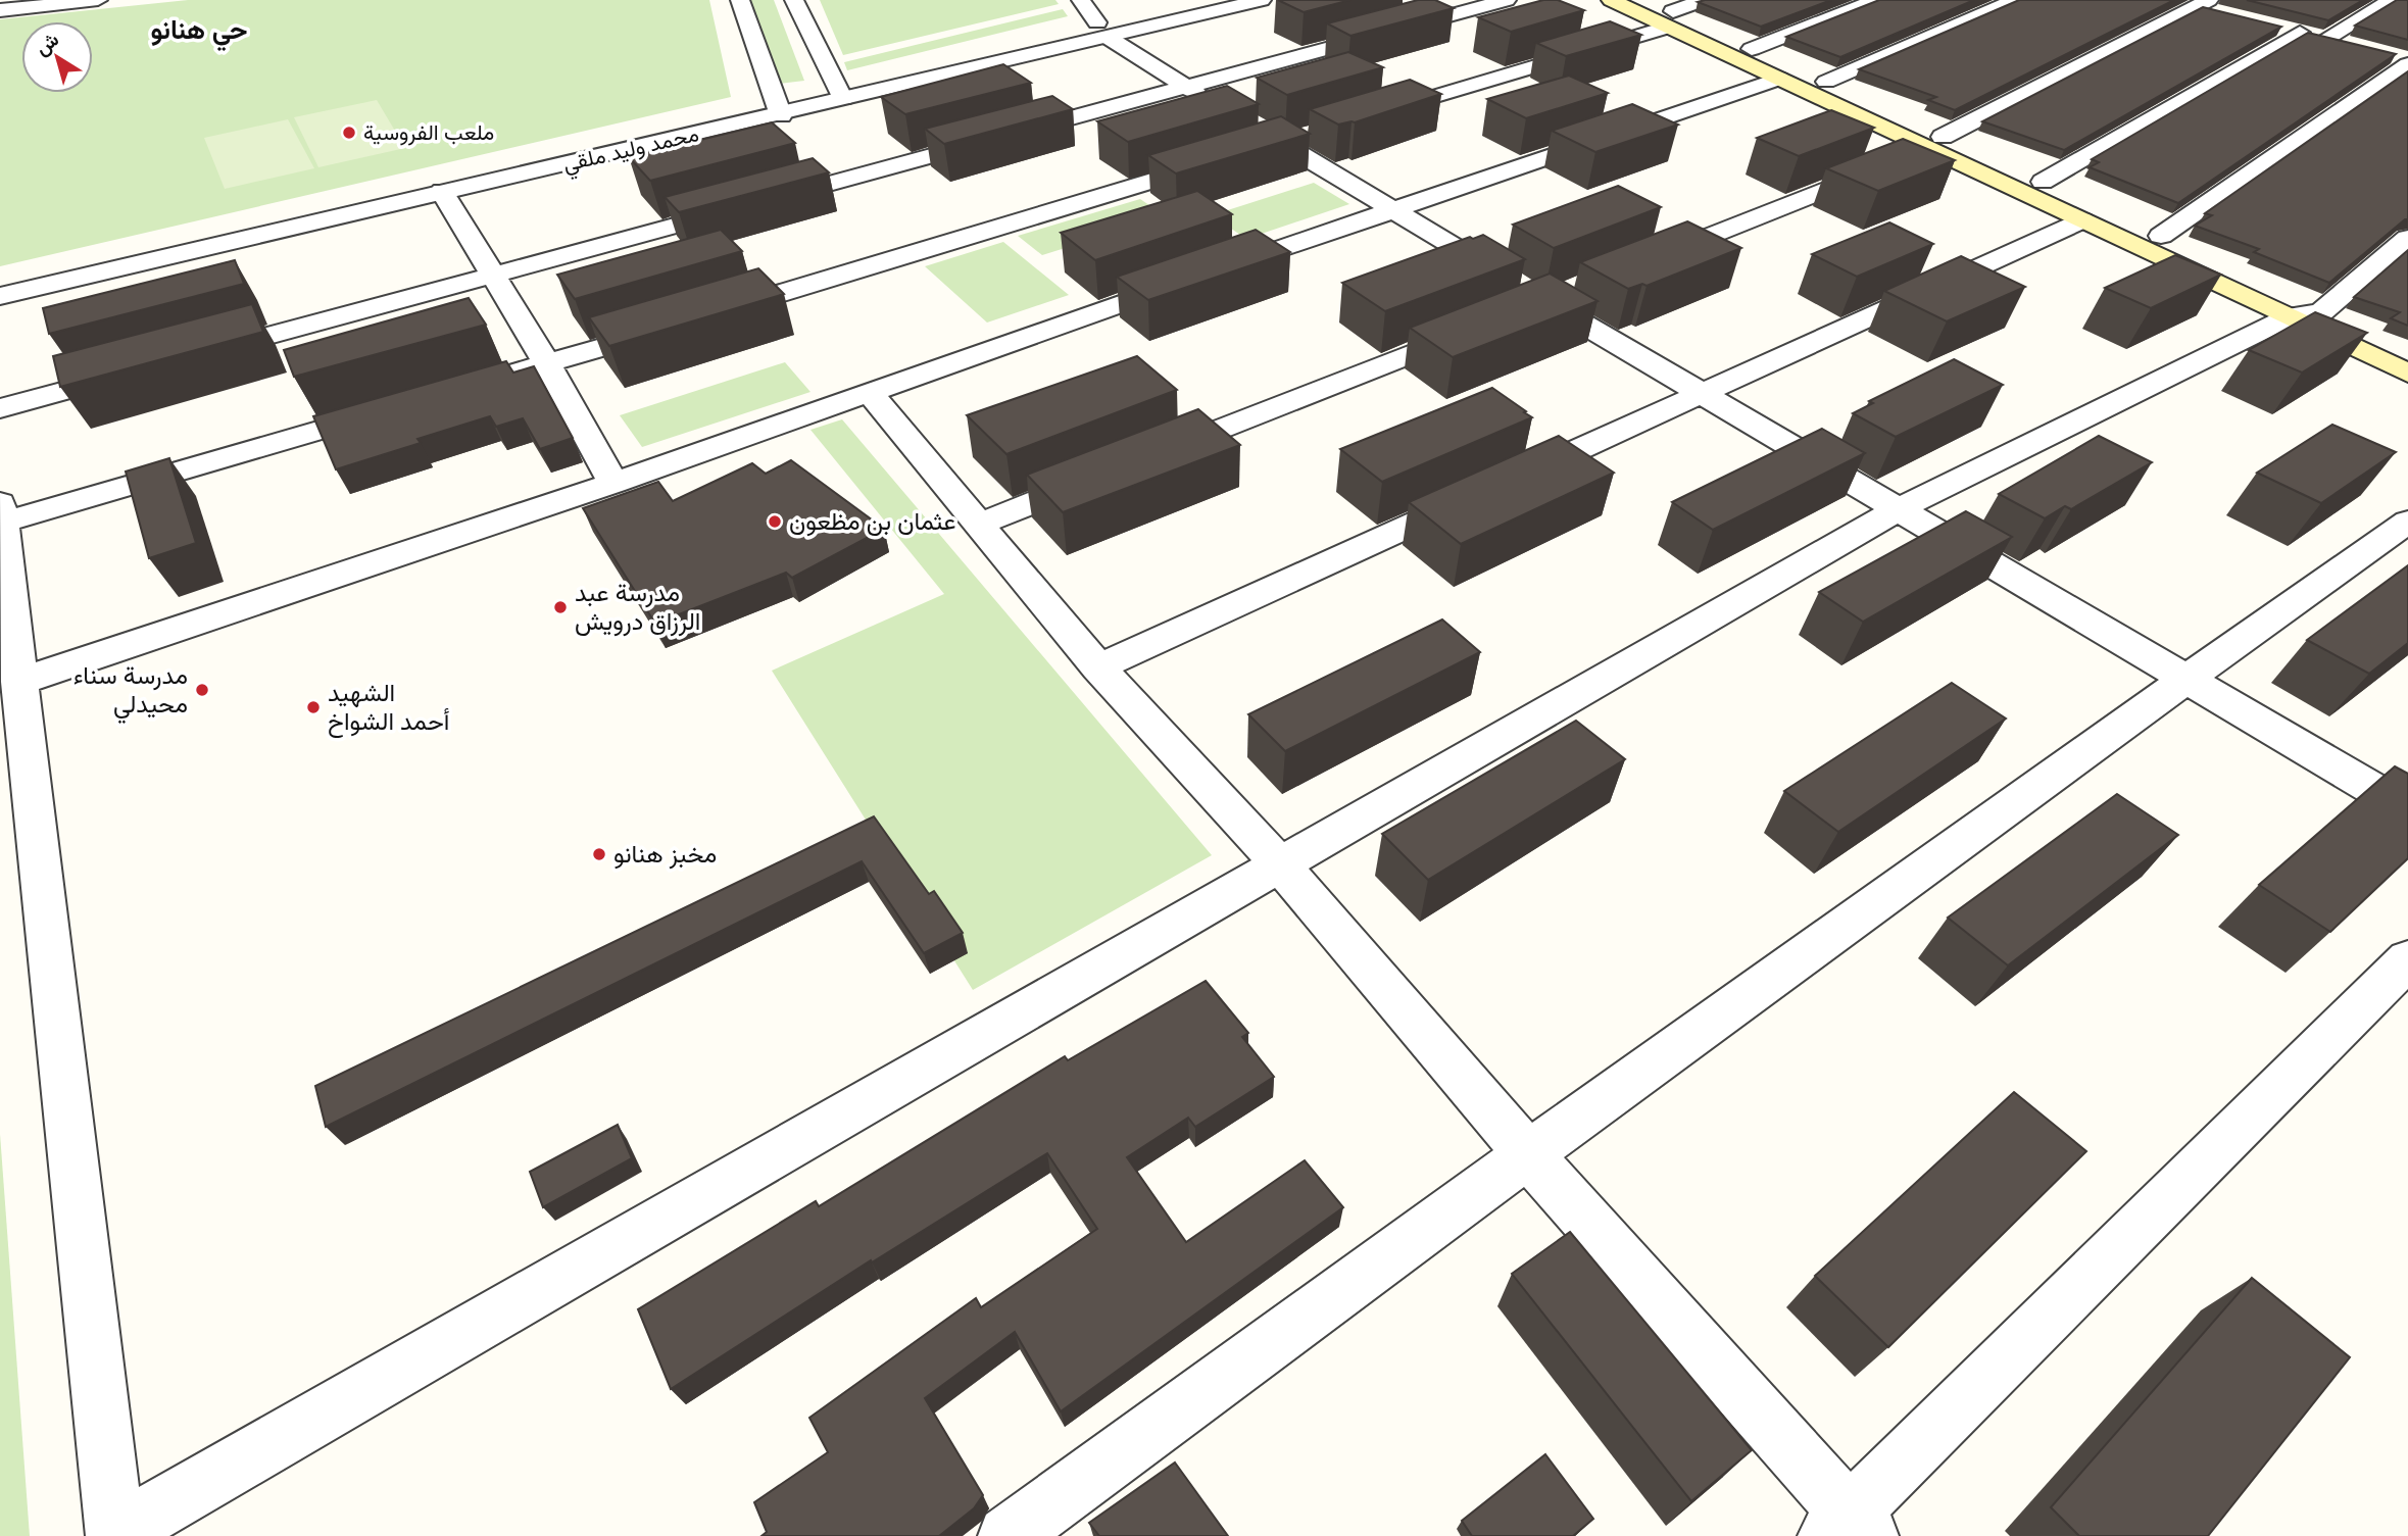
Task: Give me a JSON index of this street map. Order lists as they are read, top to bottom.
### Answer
{
  "streets": {
    "street": ["محمد وليد ملقي"]
  },
  "districts": ["حي هنانو"],
  "places": [
    "ملعب الفروسية",
    "عثمان بن مظعون",
    "مدرسة عبد الرزاق درويش",
    "مدرسة سناء محيدلي",
    "الشهيد أحمد الشواخ",
    "مخبز هنانو"
  ],
  "north": "top left"
}
